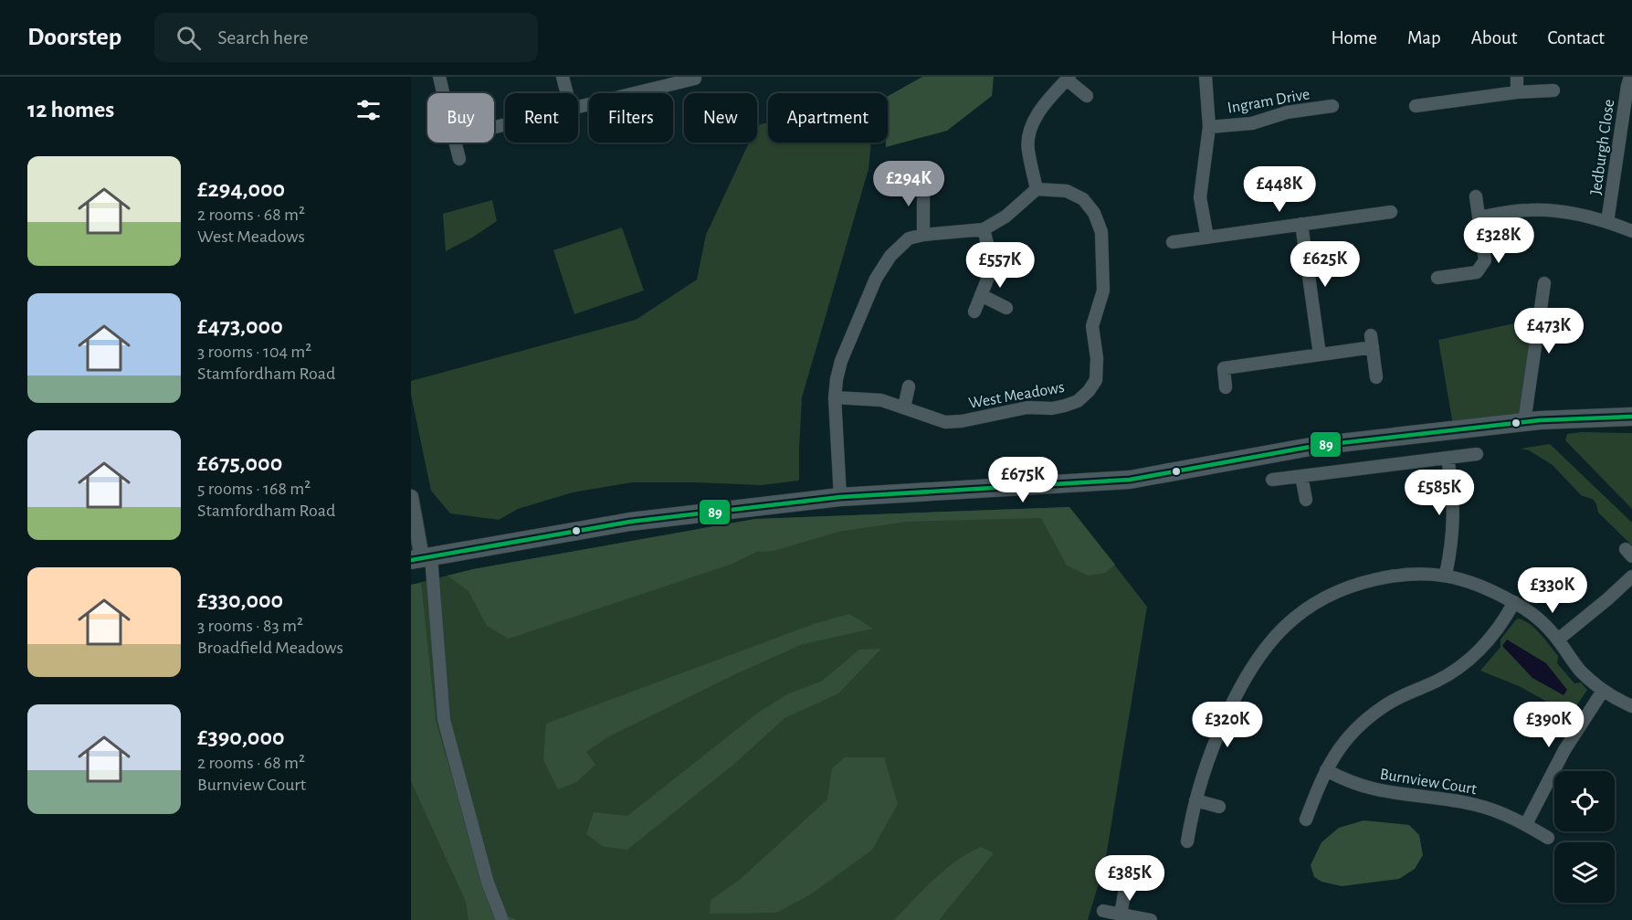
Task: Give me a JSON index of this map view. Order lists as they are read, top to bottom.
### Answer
{
  "streets": {
    "street": [
      "Ingram Drive",
      "Jedburgh Close",
      "West Meadows",
      "Burnview Court"
    ]
  },
  "lines": ["transit line 89"],
  "page": {
    "header": "Doorstep",
    "search": "Search here",
    "nav": [
      "Home",
      "Map",
      "About",
      "Contact"
    ],
    "heading": "12 homes",
    "chip": [
      "Buy",
      "Rent",
      "Filters",
      "New",
      "Apartment"
    ],
    "list": [
      {
        "name": "£294,000",
        "note": "2 rooms · 68 m² · West Meadows"
      },
      {
        "name": "£473,000",
        "note": "3 rooms · 104 m² · Stamfordham Road"
      },
      {
        "name": "£675,000",
        "note": "5 rooms · 168 m² · Stamfordham Road"
      },
      {
        "name": "£330,000",
        "note": "3 rooms · 83 m² · Broadfield Meadows"
      },
      {
        "name": "£390,000",
        "note": "2 rooms · 68 m² · Burnview Court"
      }
    ],
    "price": [
      "£294K",
      "£448K",
      "£328K",
      "£625K",
      "£557K",
      "£473K",
      "£675K",
      "£585K",
      "£330K",
      "£320K",
      "£390K",
      "£385K"
    ]
  }
}
